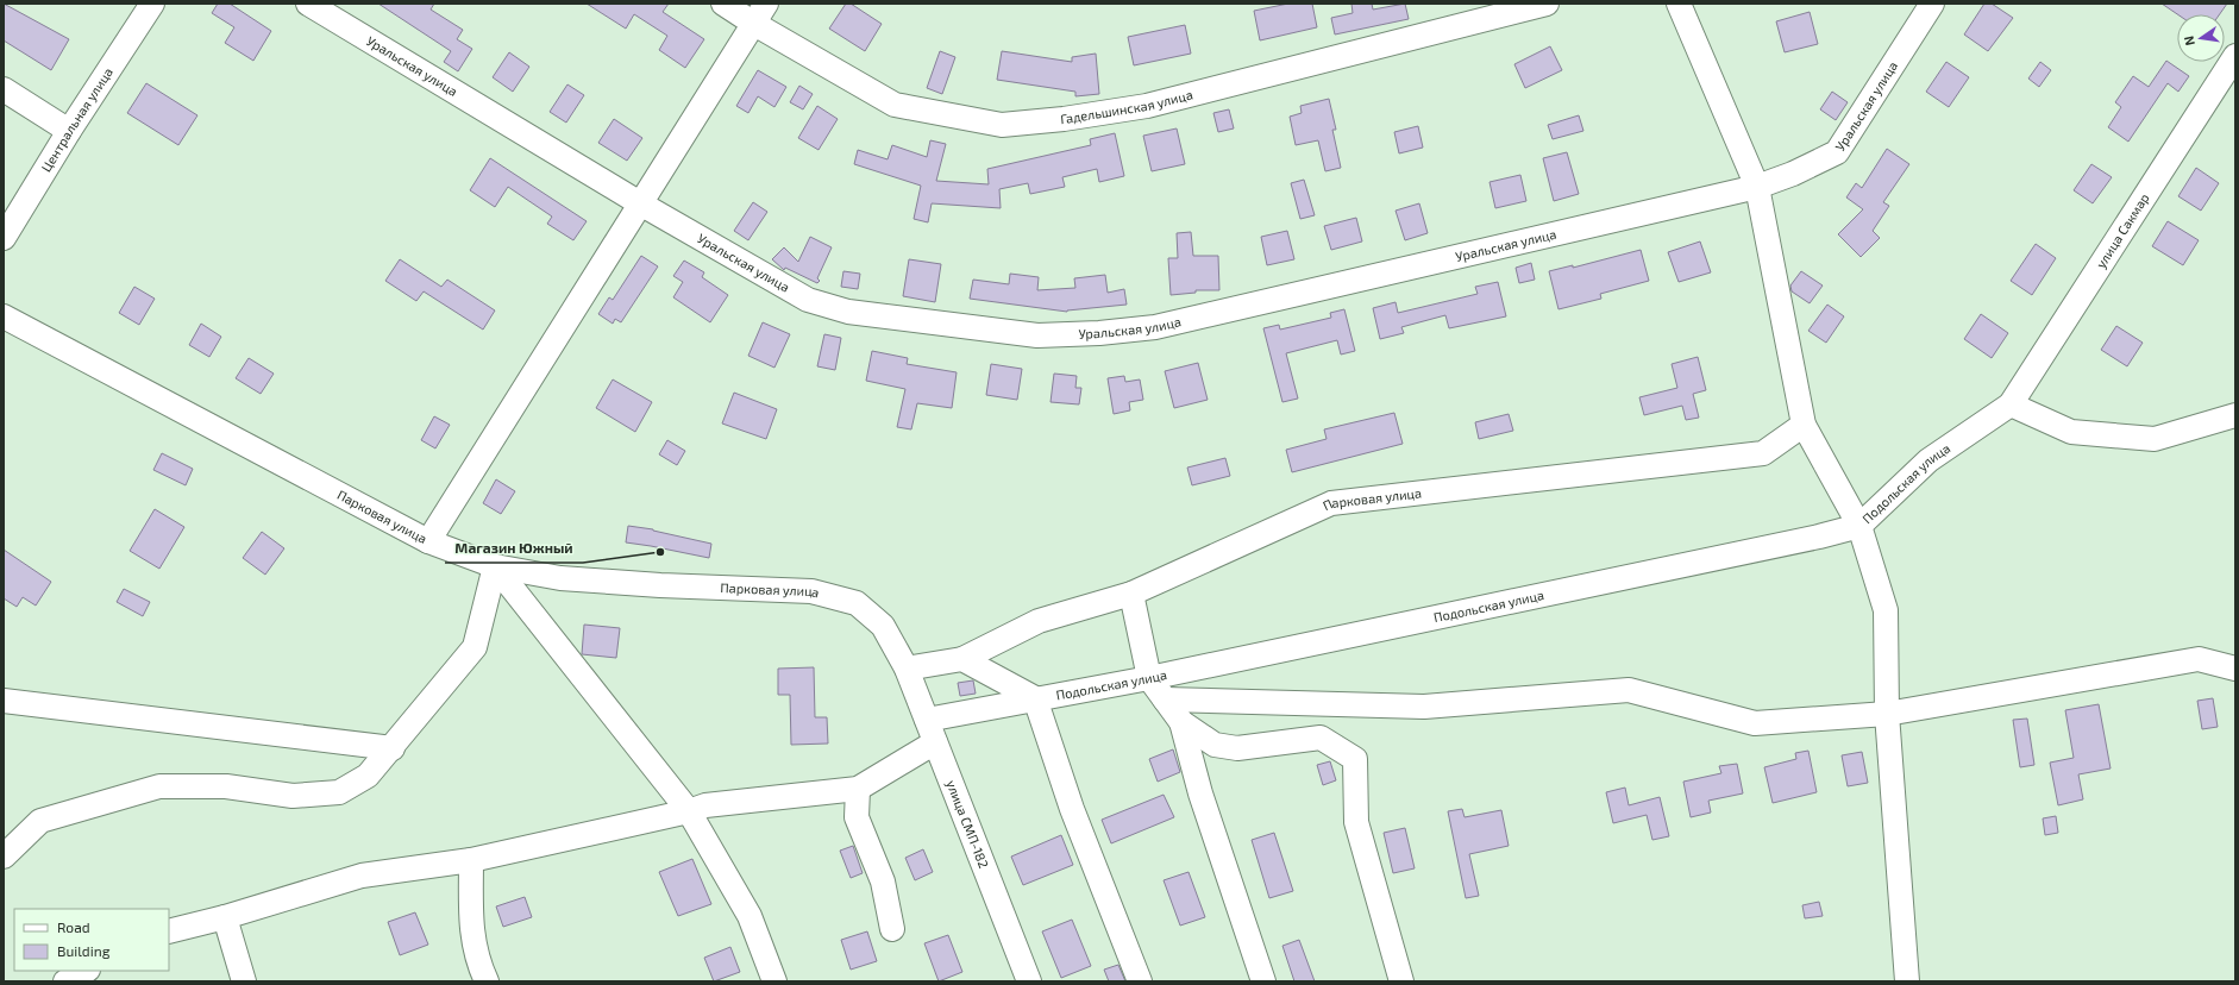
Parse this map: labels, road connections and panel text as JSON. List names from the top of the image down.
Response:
{
  "streets": {
    "street": [
      "Уральская улица",
      "Гадельшинская улица",
      "Центральная улица",
      "улица Сакмар",
      "Подольская улица",
      "Парковая улица",
      "улица СМП-182"
    ]
  },
  "crossings": [
    ["улица Сакмар", "Подольская улица"],
    ["Подольская улица", "улица СМП-182"],
    ["Парковая улица", "улица СМП-182"]
  ],
  "places": ["Магазин Южный"],
  "legend": ["Road", "Building"],
  "north": "left"
}
